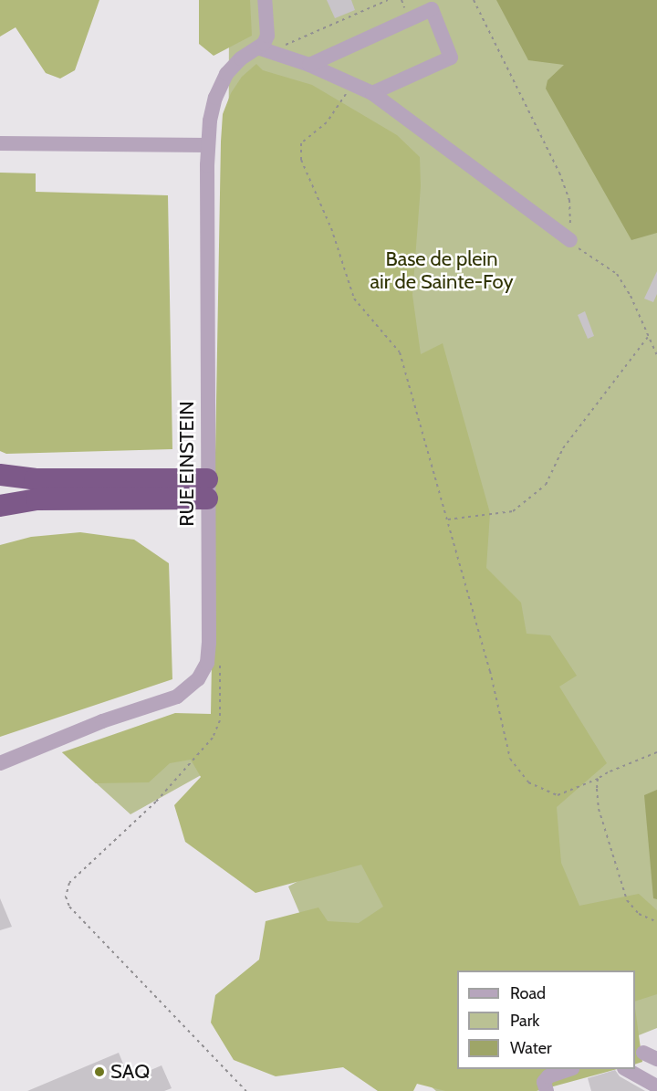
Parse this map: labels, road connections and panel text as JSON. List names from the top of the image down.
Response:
{
  "streets": {
    "street": ["RUE EINSTEIN"]
  },
  "parks": ["Base de plein air de Sainte-Foy"],
  "places": ["SAQ"],
  "legend": ["Road", "Park", "Water"]
}
